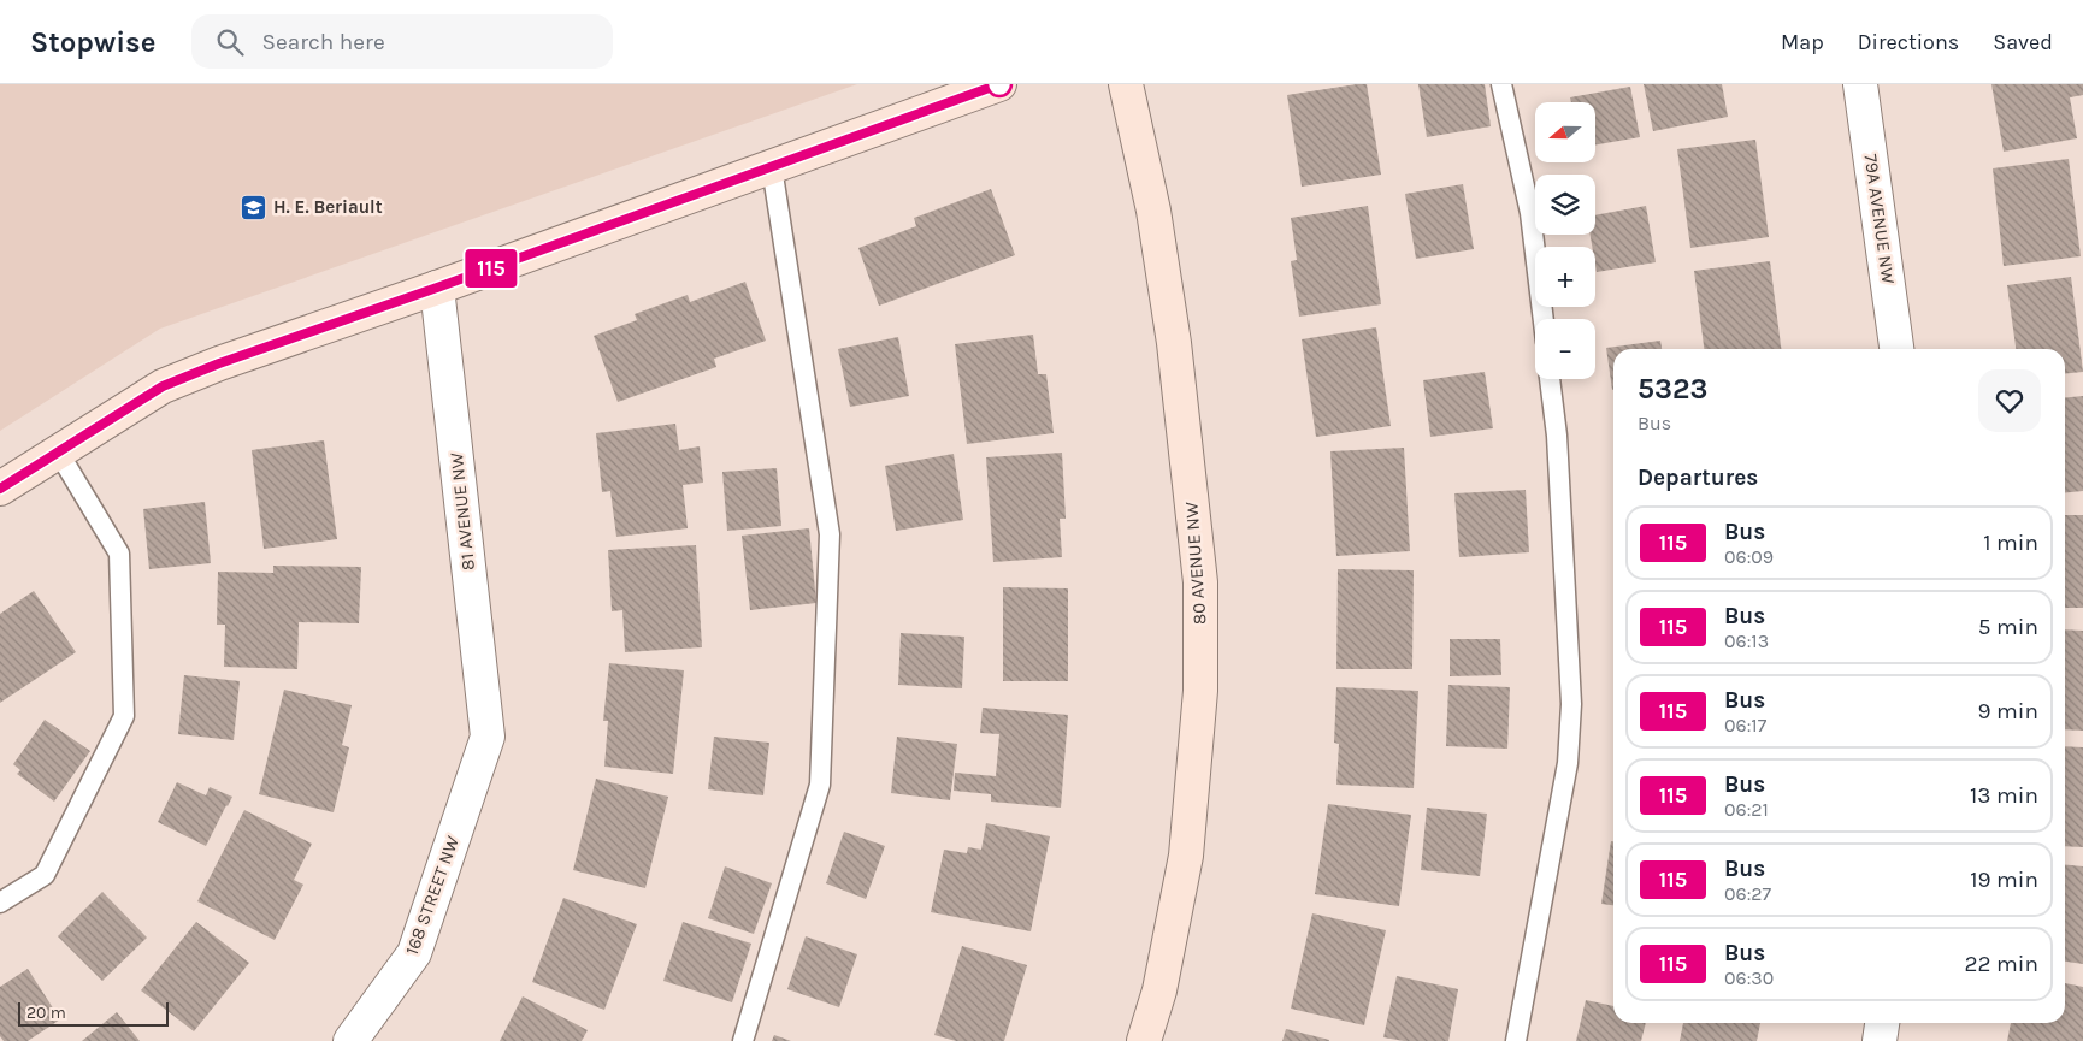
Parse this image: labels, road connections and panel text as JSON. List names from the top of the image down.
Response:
{
  "streets": {
    "street": [
      "79A AVENUE NW",
      "81 AVENUE NW",
      "80 AVENUE NW",
      "168 STREET NW"
    ]
  },
  "crossings": [
    ["81 AVENUE NW", "168 STREET NW"]
  ],
  "places": {
    "school or university": ["H. E. Beriault"]
  },
  "lines": ["bus line 115"],
  "scale_bar": "20 m",
  "north": "left",
  "page": {
    "header": "Stopwise",
    "search": "Search here",
    "nav": ["Map", "Directions", "Saved"],
    "on_map": "115",
    "map_buttons": ["+", "−"],
    "heading": [
      ["5323", "Bus"],
      "Departures"
    ],
    "list": [
      {
        "mark": "115",
        "name": "Bus",
        "note": "06:09",
        "value": "1 min"
      },
      {
        "mark": "115",
        "name": "Bus",
        "note": "06:13",
        "value": "5 min"
      },
      {
        "mark": "115",
        "name": "Bus",
        "note": "06:17",
        "value": "9 min"
      },
      {
        "mark": "115",
        "name": "Bus",
        "note": "06:21",
        "value": "13 min"
      },
      {
        "mark": "115",
        "name": "Bus",
        "note": "06:27",
        "value": "19 min"
      },
      {
        "mark": "115",
        "name": "Bus",
        "note": "06:30",
        "value": "22 min"
      }
    ],
    "scale": "20 m"
  }
}
